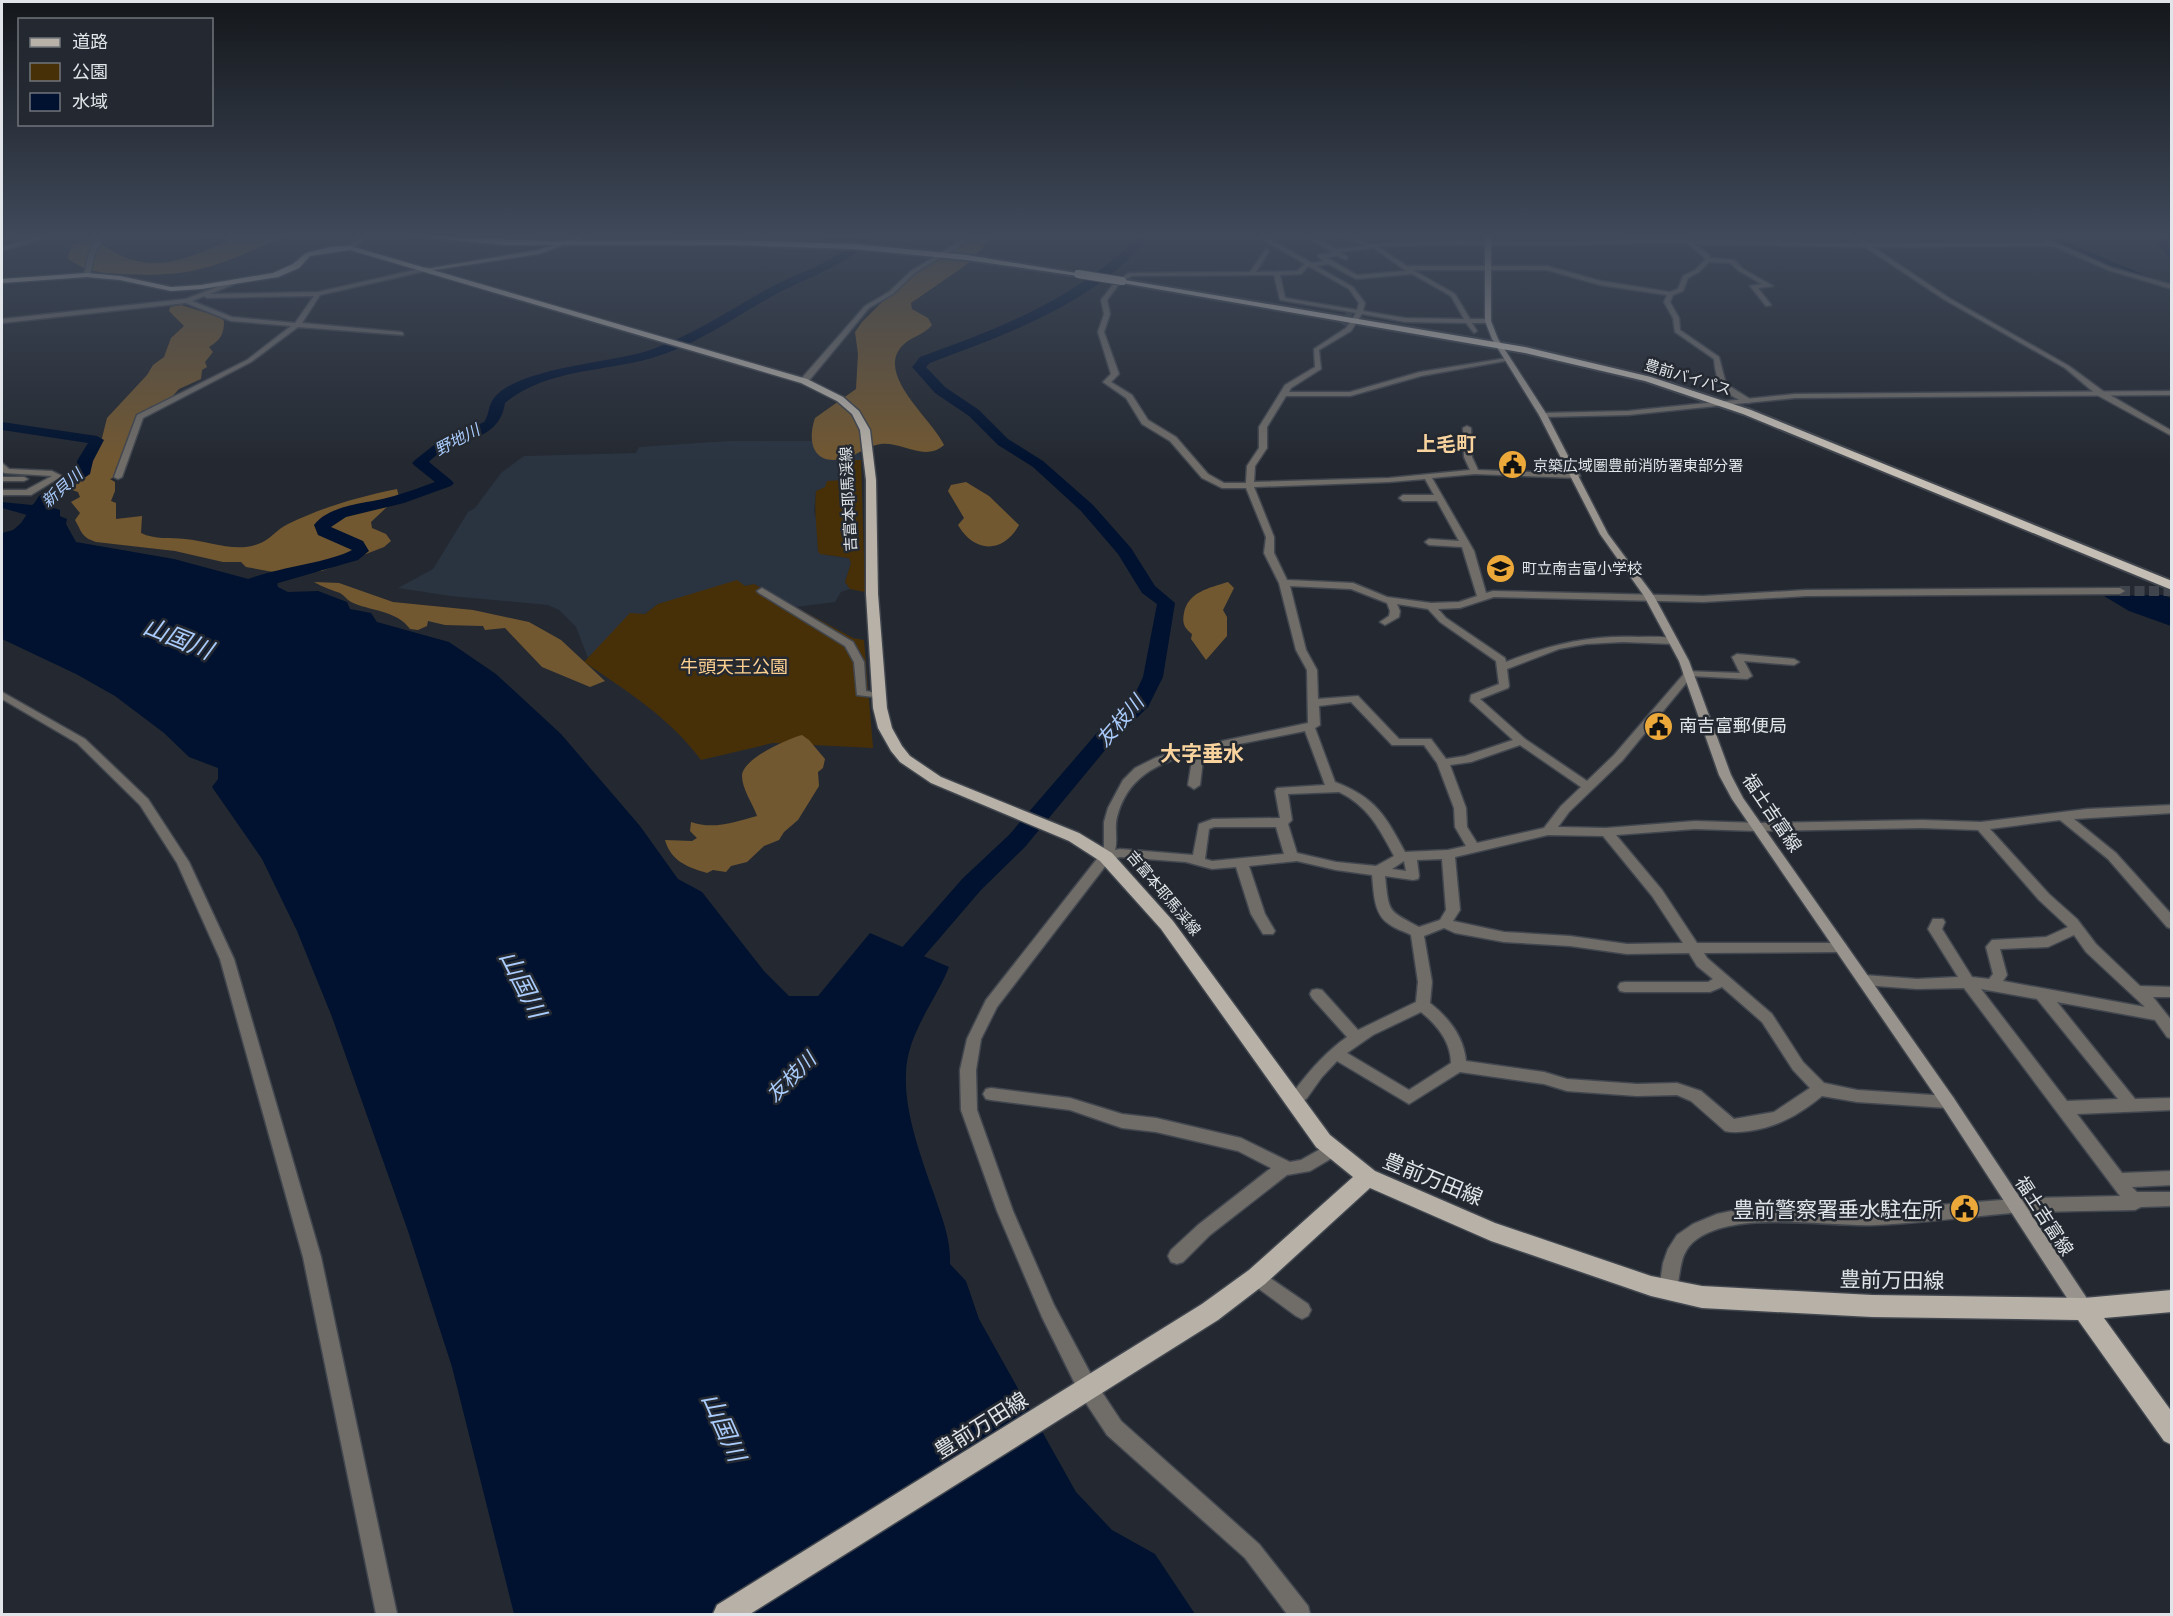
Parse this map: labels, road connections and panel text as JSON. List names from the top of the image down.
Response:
{
  "streets": {
    "highway": ["豊前バイパス"],
    "main road": ["吉富本耶馬渓線", "福土吉富線", "豊前万田線"]
  },
  "crossings": [
    ["豊前バイパス", "福土吉富線"],
    ["吉富本耶馬渓線", "豊前万田線"],
    ["福土吉富線", "豊前万田線"]
  ],
  "districts": ["上毛町", "大字垂水"],
  "water": [
    "野地川",
    "新貝川",
    "山国川",
    "友枝川"
  ],
  "parks": ["牛頭天王公園"],
  "places": {
    "public building": ["京築広域圏豊前消防署東部分署", "南吉富郵便局", "豊前警察署垂水駐在所"],
    "school or university": ["町立南吉富小学校"]
  },
  "legend": ["道路", "公園", "水域"]
}
